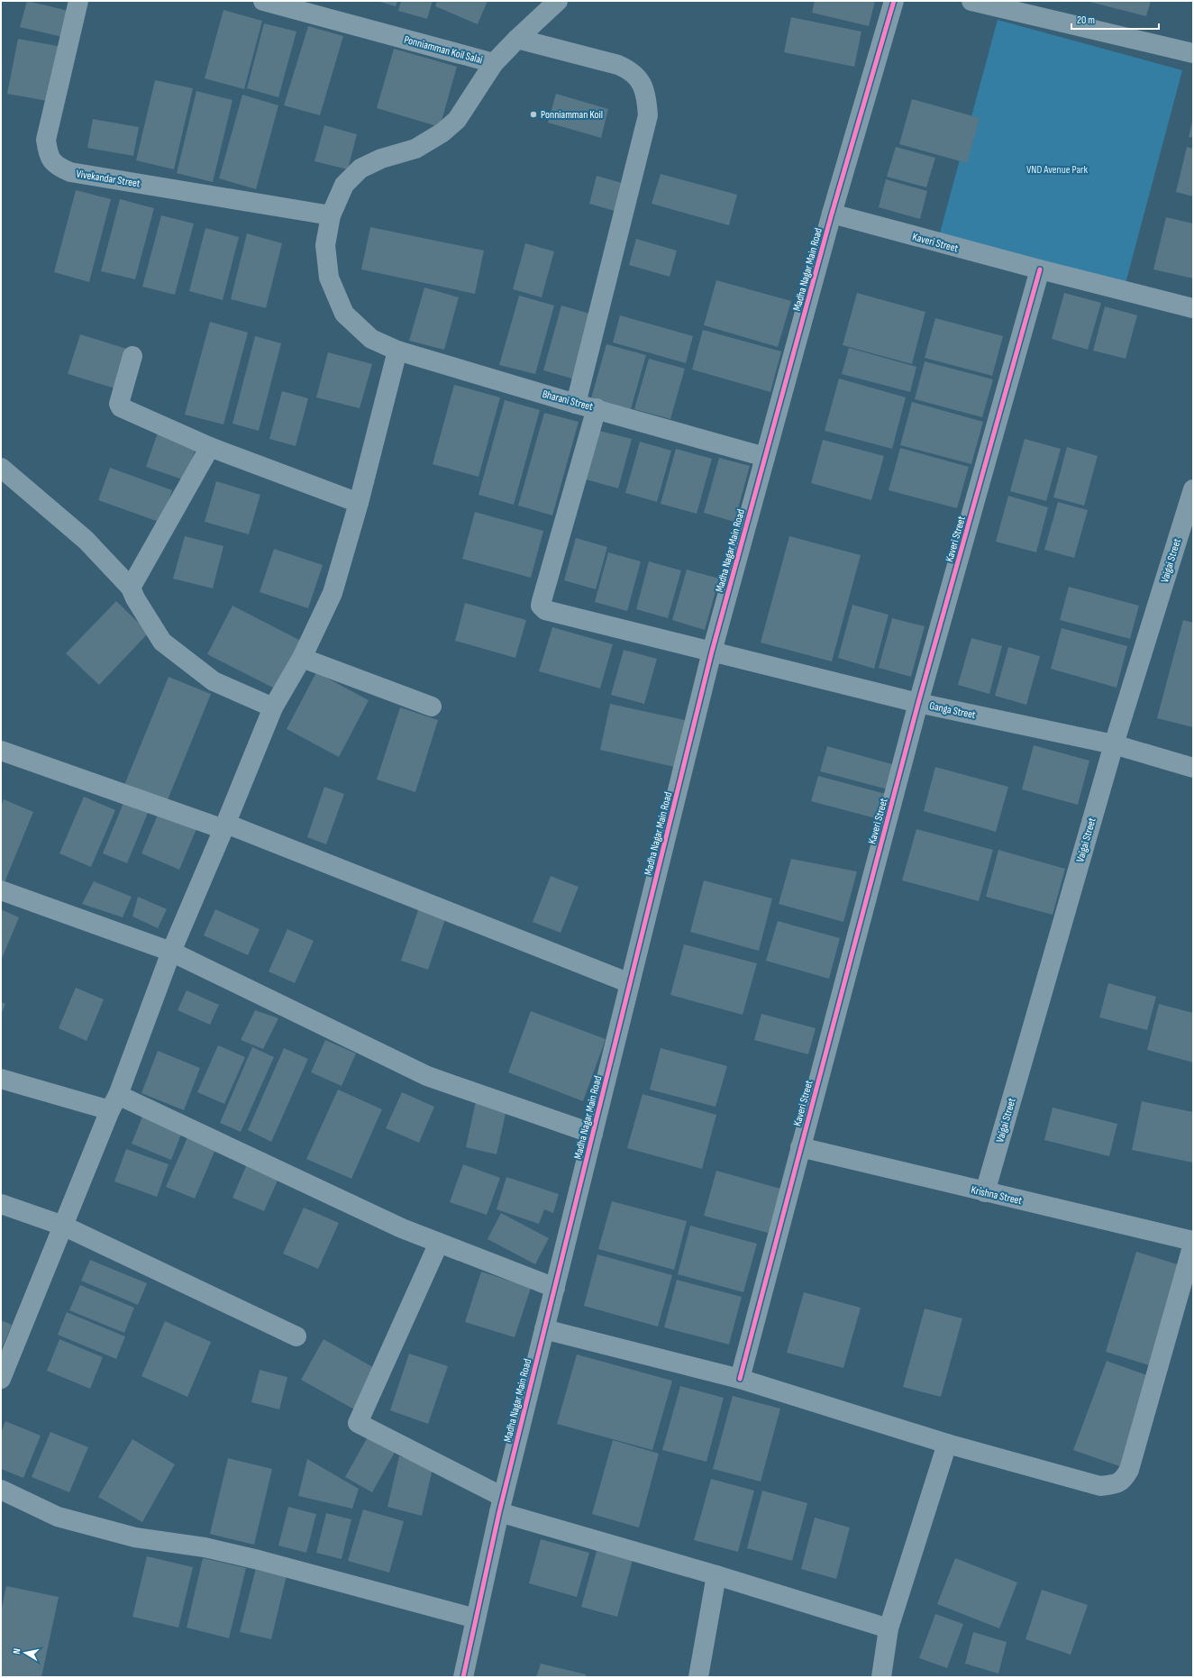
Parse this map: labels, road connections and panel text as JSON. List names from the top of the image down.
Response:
{
  "streets": {
    "street": [
      "Ponniamman Koil Salai",
      "Vivekandar Street",
      "Kaveri Street",
      "Madha Nagar Main Road",
      "Bharani Street",
      "Vaigai Street",
      "Ganga Street",
      "Krishna Street"
    ]
  },
  "crossings": [
    ["Ponniamman Koil Salai", "Vivekandar Street"],
    ["Ponniamman Koil Salai", "Bharani Street"],
    ["Kaveri Street", "Madha Nagar Main Road"],
    ["Kaveri Street", "Ganga Street"],
    ["Kaveri Street", "Krishna Street"],
    ["Madha Nagar Main Road", "Bharani Street"],
    ["Madha Nagar Main Road", "Ganga Street"],
    ["Bharani Street", "Ganga Street"],
    ["Vaigai Street", "Ganga Street"],
    ["Vaigai Street", "Krishna Street"]
  ],
  "parks": ["VND Avenue Park"],
  "places": ["Ponniamman Koil"],
  "scale_bar": "20 m",
  "north": "left"
}
